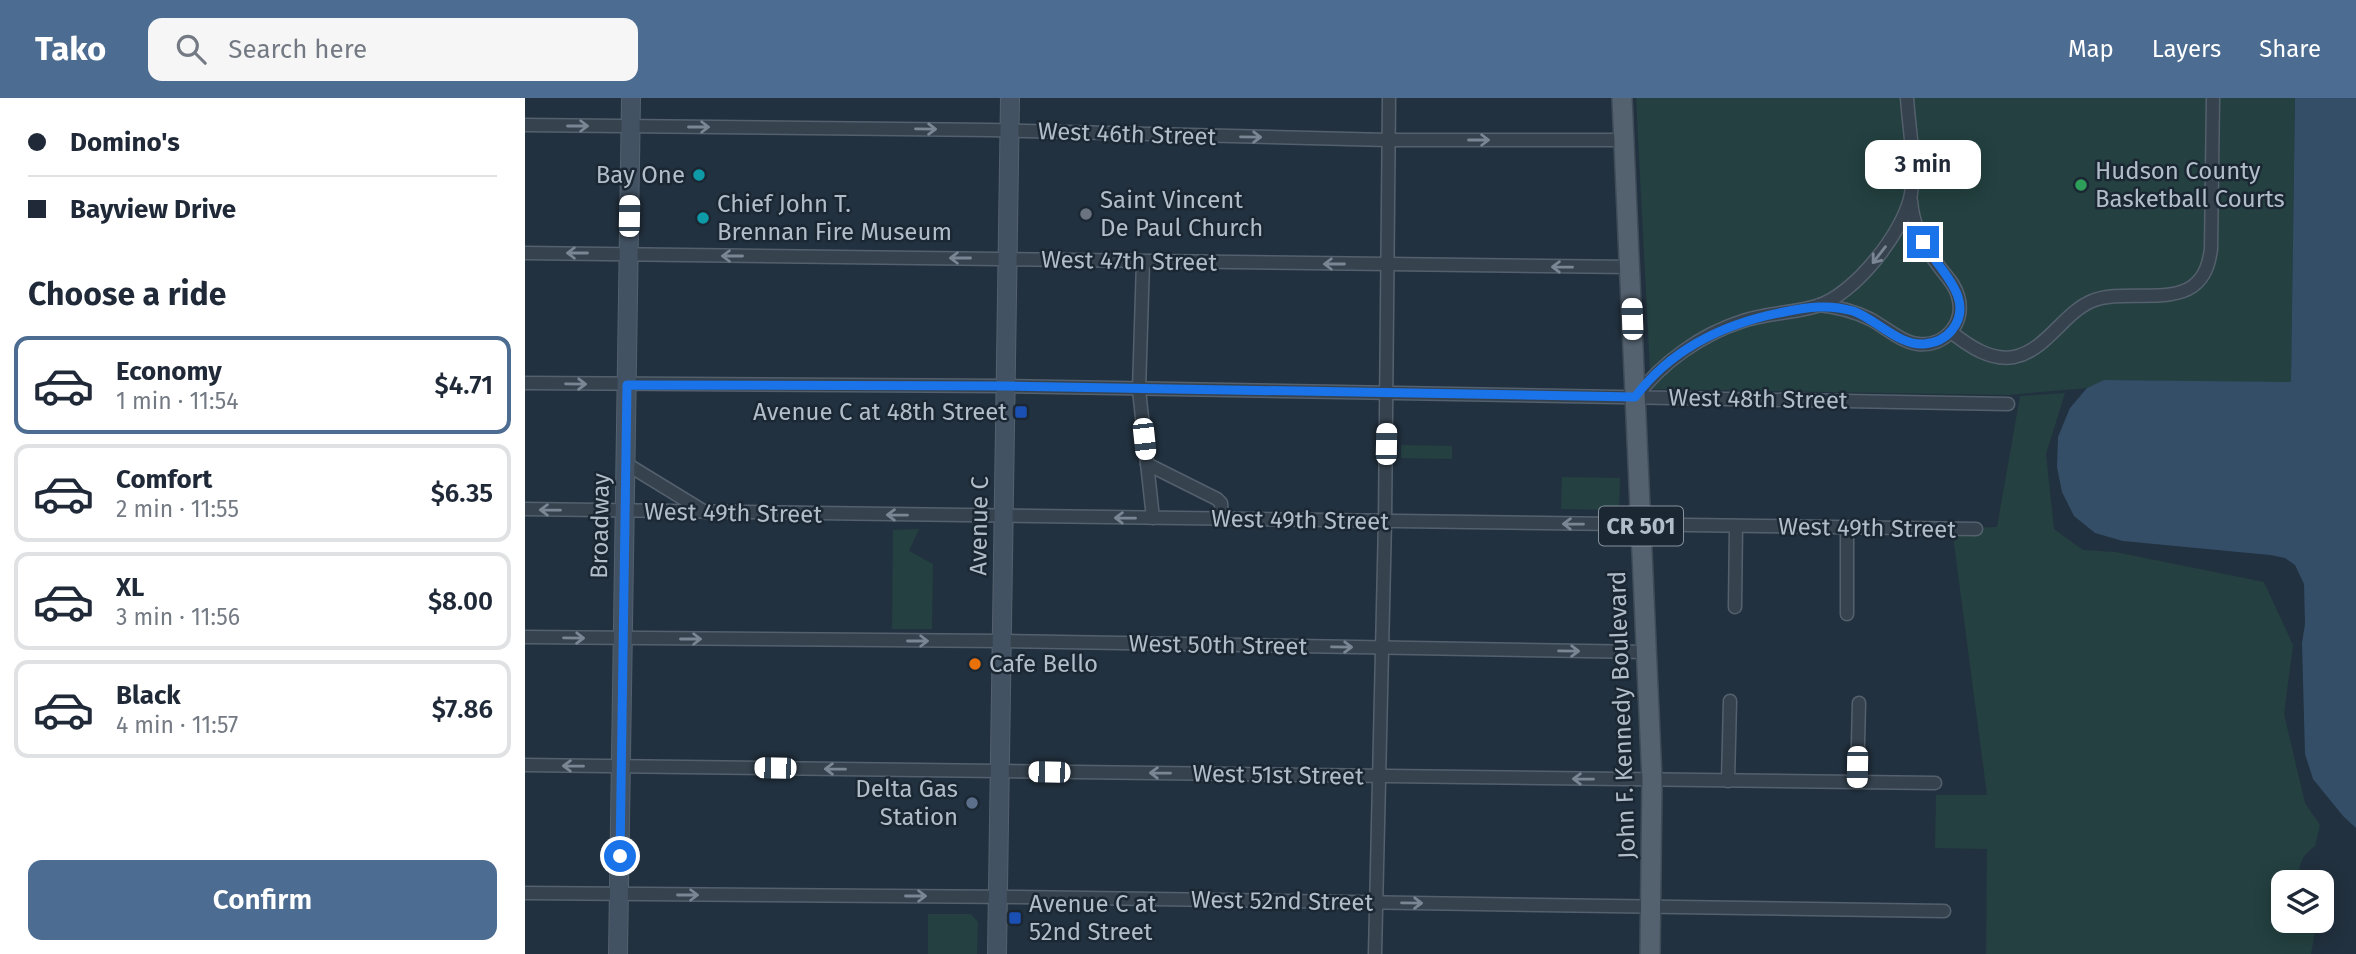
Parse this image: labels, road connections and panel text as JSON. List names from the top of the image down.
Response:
{
  "streets": {
    "main road": ["CR 501", "John F. Kennedy Boulevard"],
    "street": [
      "West 46th Street",
      "West 47th Street",
      "West 48th Street",
      "West 49th Street",
      "Broadway",
      "Avenue C",
      "West 50th Street",
      "West 51st Street",
      "West 52nd Street"
    ]
  },
  "crossings": [
    ["West 46th Street", "Broadway"],
    ["West 46th Street", "Avenue C"],
    ["West 46th Street", "John F. Kennedy Boulevard"],
    ["West 47th Street", "Broadway"],
    ["West 47th Street", "Avenue C"],
    ["West 47th Street", "John F. Kennedy Boulevard"],
    ["West 48th Street", "Broadway"],
    ["West 48th Street", "Avenue C"],
    ["West 48th Street", "John F. Kennedy Boulevard"],
    ["West 49th Street", "Broadway"],
    ["West 49th Street", "Avenue C"],
    ["West 49th Street", "John F. Kennedy Boulevard"],
    ["Broadway", "West 50th Street"],
    ["Broadway", "West 51st Street"],
    ["Broadway", "West 52nd Street"],
    ["Avenue C", "West 50th Street"],
    ["Avenue C", "West 51st Street"],
    ["Avenue C", "West 52nd Street"],
    ["West 50th Street", "John F. Kennedy Boulevard"],
    ["John F. Kennedy Boulevard", "West 51st Street"],
    ["John F. Kennedy Boulevard", "West 52nd Street"]
  ],
  "one_way": [
    "West 46th Street",
    "West 47th Street",
    "West 49th Street",
    "West 50th Street",
    "West 51st Street",
    "West 52nd Street"
  ],
  "places": {
    "other": [
      "Bay One",
      "Hudson County Basketball Courts",
      "Saint Vincent De Paul Church",
      "Chief John T. Brennan Fire Museum",
      "Cafe Bello",
      "Delta Gas Station"
    ],
    "transit": ["Avenue C at 48th Street", "Avenue C at 52nd Street"]
  },
  "page": {
    "header": "Tako",
    "search": "Search here",
    "nav": ["Map", "Layers", "Share"],
    "banner": ["Domino's", "Bayview Drive"],
    "bubble": "3 min",
    "heading": "Choose a ride",
    "list": [
      {
        "name": "Economy",
        "note": "1 min · 11:54",
        "value": "$4.71"
      },
      {
        "name": "Comfort",
        "note": "2 min · 11:55",
        "value": "$6.35"
      },
      {
        "name": "XL",
        "note": "3 min · 11:56",
        "value": "$8.00"
      },
      {
        "name": "Black",
        "note": "4 min · 11:57",
        "value": "$7.86"
      }
    ],
    "buttons": "Confirm"
  }
}
